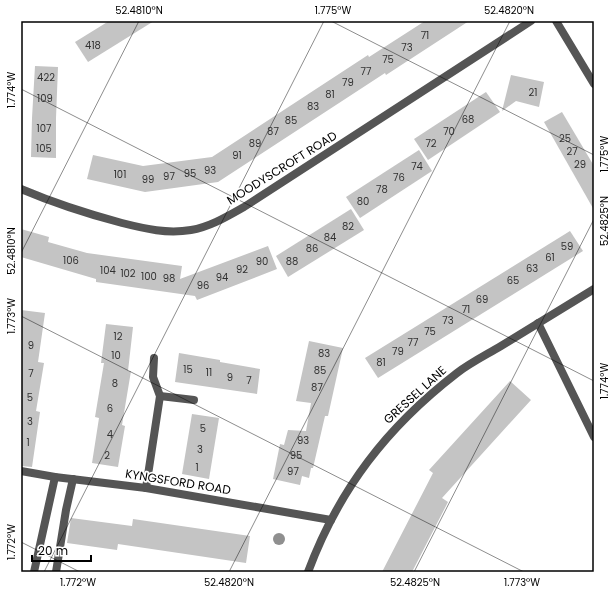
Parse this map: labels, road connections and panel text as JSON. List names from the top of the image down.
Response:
{
  "streets": {
    "street": ["MOODYSCROFT ROAD", "GRESSEL LANE", "KYNGSFORD ROAD"]
  },
  "crossings": [
    ["GRESSEL LANE", "KYNGSFORD ROAD"]
  ],
  "house_numbers": [
    "71",
    "418",
    "73",
    "75",
    "77",
    "422",
    "79",
    "21",
    "81",
    "109",
    "83",
    "68",
    "85",
    "107",
    "87",
    "70",
    "25",
    "89",
    "72",
    "105",
    "27",
    "91",
    "29",
    "74",
    "93",
    "95",
    "101",
    "97",
    "76",
    "99",
    "78",
    "80",
    "82",
    "84",
    "59",
    "86",
    "61",
    "106",
    "90",
    "88",
    "63",
    "92",
    "104",
    "102",
    "100",
    "94",
    "98",
    "65",
    "96",
    "69",
    "71",
    "73",
    "75",
    "12",
    "77",
    "9",
    "79",
    "83",
    "10",
    "81",
    "15",
    "85",
    "11",
    "7",
    "9",
    "7",
    "8",
    "87",
    "5",
    "6",
    "3",
    "5",
    "4",
    "93",
    "1",
    "3",
    "2",
    "95",
    "1",
    "97"
  ],
  "scale_bar": "20 m",
  "coordinates": [
    "52.4810°N",
    "1.775°W",
    "52.4820°N",
    "1.774°W",
    "52.4825°N",
    "1.773°W",
    "1.772°W"
  ]
}
